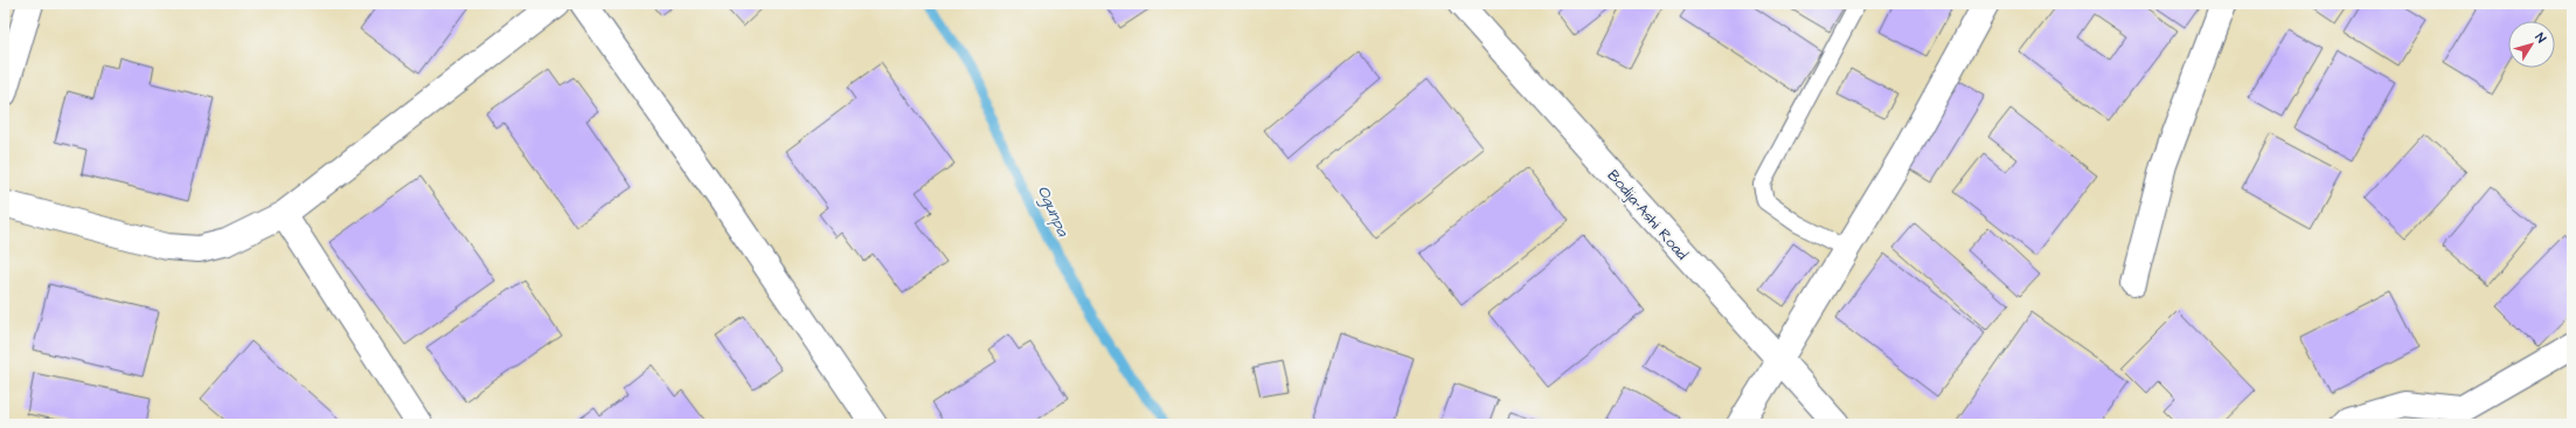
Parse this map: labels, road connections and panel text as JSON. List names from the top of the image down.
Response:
{
  "streets": {
    "street": ["Bodija-Ashi Road"]
  },
  "water": ["Ogunpa"],
  "north": "top right"
}
